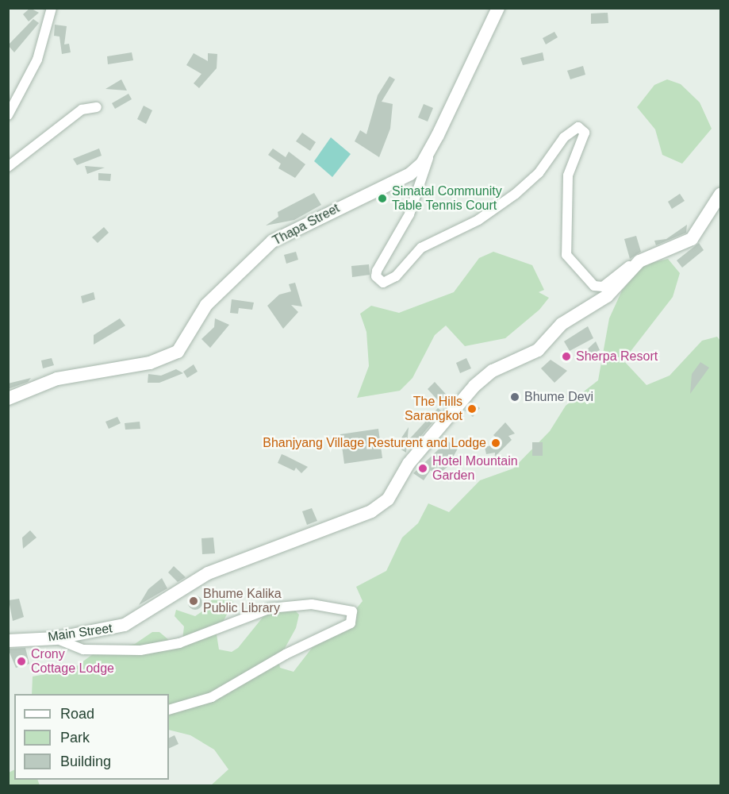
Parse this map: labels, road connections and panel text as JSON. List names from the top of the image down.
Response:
{
  "streets": {
    "street": ["Thapa Street", "Main Street"]
  },
  "places": [
    "Simatal Community Table Tennis Court",
    "Sherpa Resort",
    "Bhume Devi",
    "The Hills Sarangkot",
    "Bhanjyang Village Resturent and Lodge",
    "Hotel Mountain Garden",
    "Bhume Kalika Public Library",
    "Crony Cottage Lodge"
  ],
  "legend": ["Road", "Park", "Building"]
}
